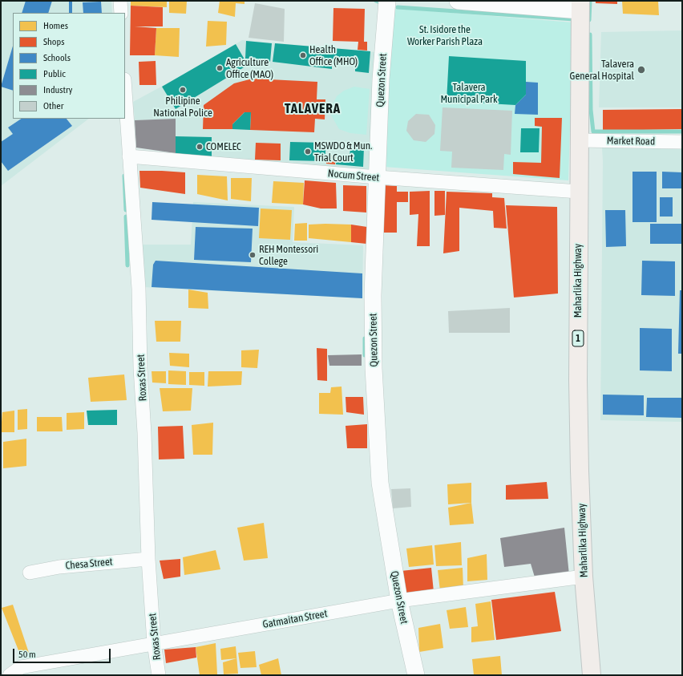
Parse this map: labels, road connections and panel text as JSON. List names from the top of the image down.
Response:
{
  "streets": {
    "main road": ["Maharlika Highway", "1"],
    "street": [
      "Quezon Street",
      "Market Road",
      "Nocum Street",
      "Roxas Street",
      "Chesa Street",
      "Gatmaitan Street"
    ]
  },
  "crossings": [
    ["Quezon Street", "Nocum Street"],
    ["Quezon Street", "Gatmaitan Street"],
    ["Market Road", "Maharlika Highway"],
    ["Nocum Street", "Maharlika Highway"],
    ["Nocum Street", "Roxas Street"],
    ["Maharlika Highway", "Gatmaitan Street"],
    ["Roxas Street", "Chesa Street"],
    ["Roxas Street", "Gatmaitan Street"]
  ],
  "districts": ["TALAVERA"],
  "parks": ["St. Isidore the Worker Parish Plaza", "Talavera Municipal Park"],
  "places": [
    "Health Office (MHO)",
    "Agriculture Office (MAO)",
    "Talavera General Hospital",
    "Philipine National Police",
    "COMELEC",
    "MSWDO & Mun. Trial Court",
    "REH Montessori College"
  ],
  "legend": [
    "Homes",
    "Shops",
    "Schools",
    "Public",
    "Industry",
    "Other"
  ],
  "scale_bar": "50 m"
}
